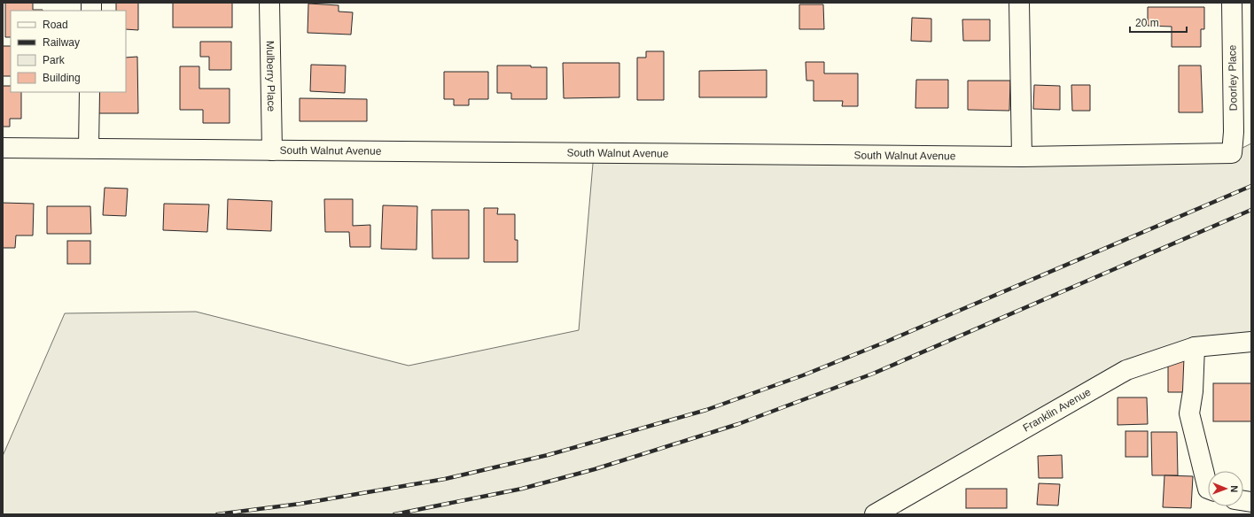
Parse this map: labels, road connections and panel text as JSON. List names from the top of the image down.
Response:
{
  "streets": {
    "street": [
      "Mulberry Place",
      "Doorley Place",
      "South Walnut Avenue",
      "Franklin Avenue"
    ]
  },
  "crossings": [
    ["Mulberry Place", "South Walnut Avenue"],
    ["Doorley Place", "South Walnut Avenue"]
  ],
  "legend": [
    "Road",
    "Railway",
    "Park",
    "Building"
  ],
  "scale_bar": "20 m",
  "north": "right"
}
